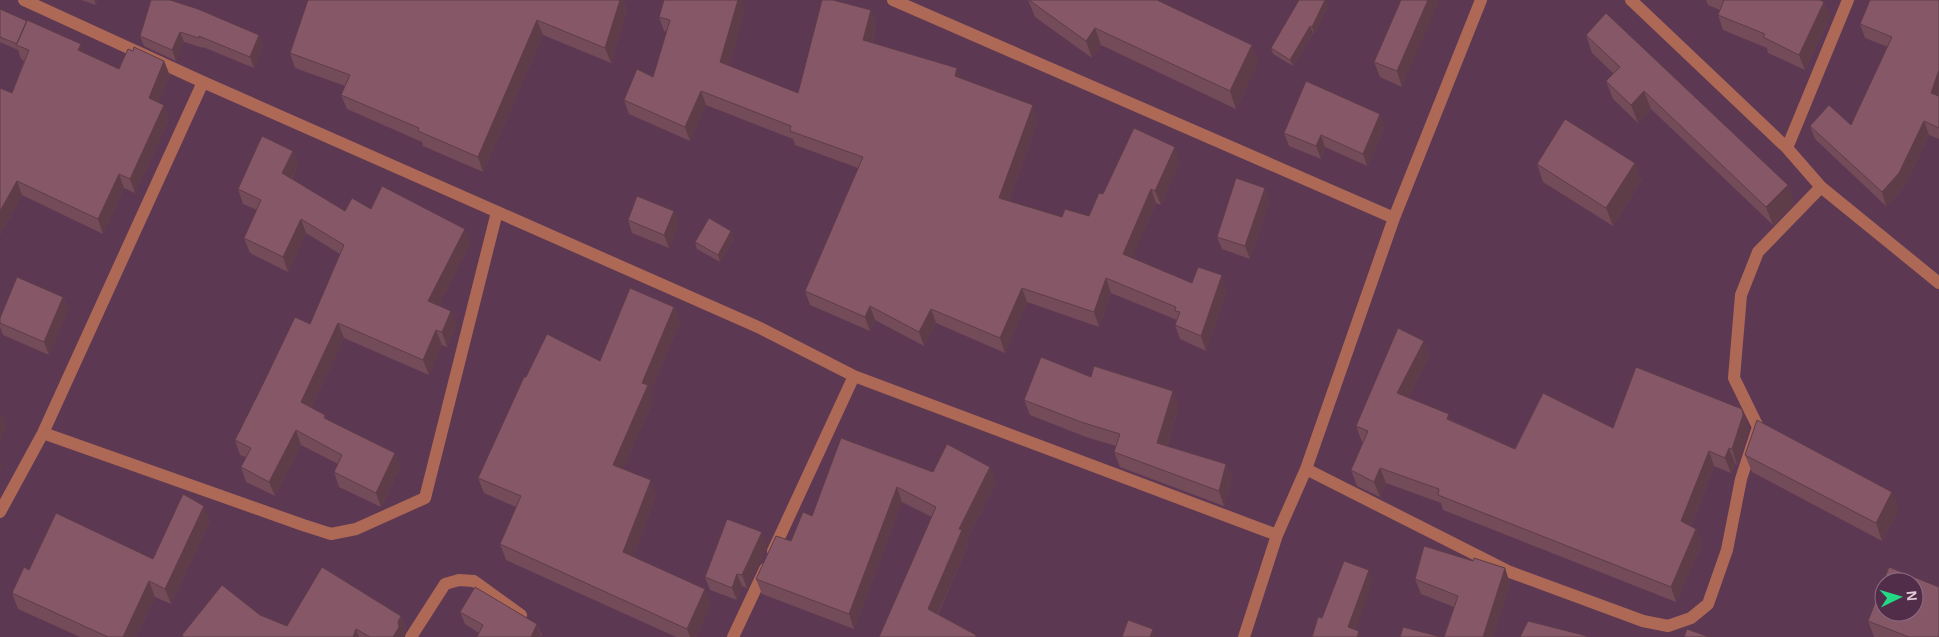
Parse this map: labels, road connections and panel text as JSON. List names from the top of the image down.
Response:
{
  "north": "right"
}
